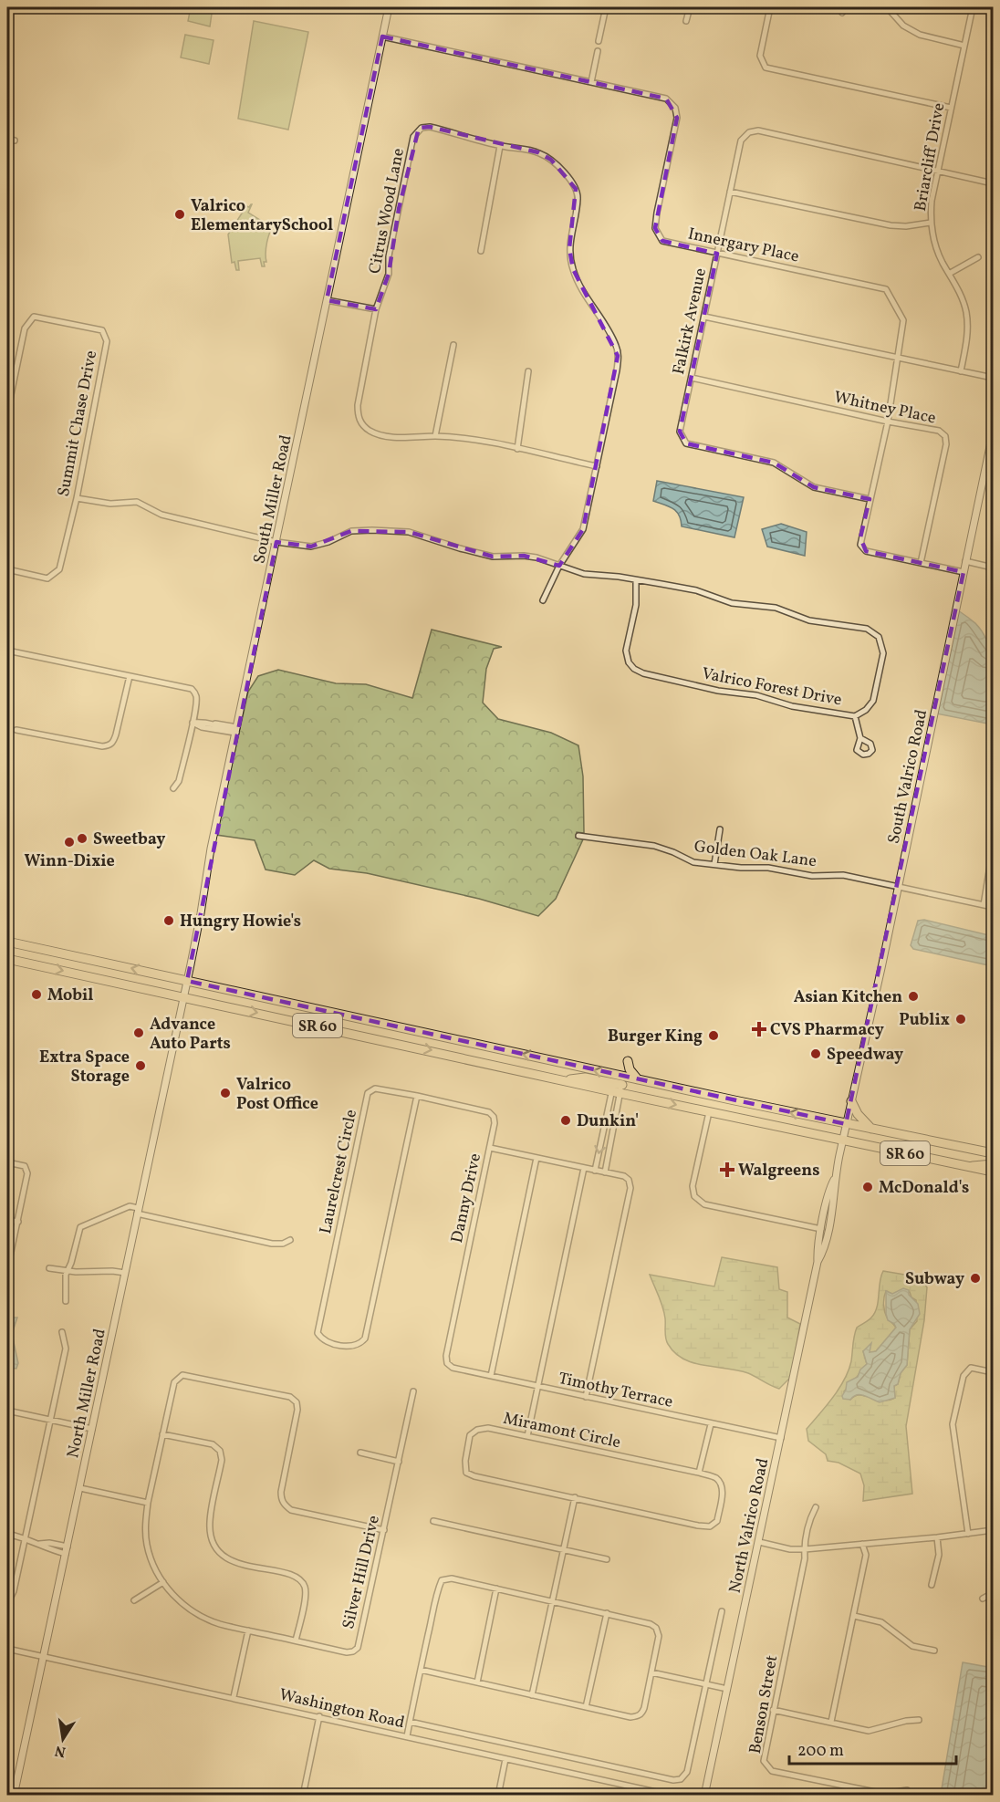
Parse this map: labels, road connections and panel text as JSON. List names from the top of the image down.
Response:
{
  "streets": {
    "highway": ["SR 60"],
    "street": [
      "Briarcliff Drive",
      "Citrus Wood Lane",
      "Innergary Place",
      "Falkirk Avenue",
      "Whitney Place",
      "Summit Chase Drive",
      "South Miller Road",
      "Valrico Forest Drive",
      "South Valrico Road",
      "Golden Oak Lane",
      "Laurelcrest Circle",
      "Danny Drive",
      "Timothy Terrace",
      "North Miller Road",
      "Miramont Circle",
      "North Valrico Road",
      "Silver Hill Drive",
      "Benson Street",
      "Washington Road"
    ]
  },
  "crossings": [
    ["Briarcliff Drive", "Falkirk Avenue"],
    ["Citrus Wood Lane", "Valrico Forest Drive"],
    ["Innergary Place", "Falkirk Avenue"],
    ["Innergary Place", "Whitney Place"],
    ["Innergary Place", "South Miller Road"],
    ["Innergary Place", "South Valrico Road"],
    ["Falkirk Avenue", "Whitney Place"],
    ["Summit Chase Drive", "Valrico Forest Drive"],
    ["South Miller Road", "Valrico Forest Drive"],
    ["South Miller Road", "SR 60"],
    ["South Miller Road", "North Miller Road"],
    ["South Valrico Road", "Golden Oak Lane"],
    ["South Valrico Road", "SR 60"],
    ["South Valrico Road", "North Valrico Road"],
    ["SR 60", "North Miller Road"],
    ["SR 60", "North Valrico Road"],
    ["Laurelcrest Circle", "Danny Drive"],
    ["Danny Drive", "Timothy Terrace"],
    ["Timothy Terrace", "North Valrico Road"],
    ["North Miller Road", "Washington Road"]
  ],
  "places": {
    "other": [
      "Valrico ElementarySchool",
      "Sweetbay",
      "Winn-Dixie",
      "Hungry Howie's",
      "Mobil",
      "Asian Kitchen",
      "Publix",
      "Advance Auto Parts",
      "Burger King",
      "Speedway",
      "Extra Space Storage",
      "Valrico Post Office",
      "Dunkin'",
      "McDonald's",
      "Subway"
    ],
    "health": ["CVS Pharmacy", "Walgreens"]
  },
  "scale_bar": "200 m",
  "north": "bottom"
}
